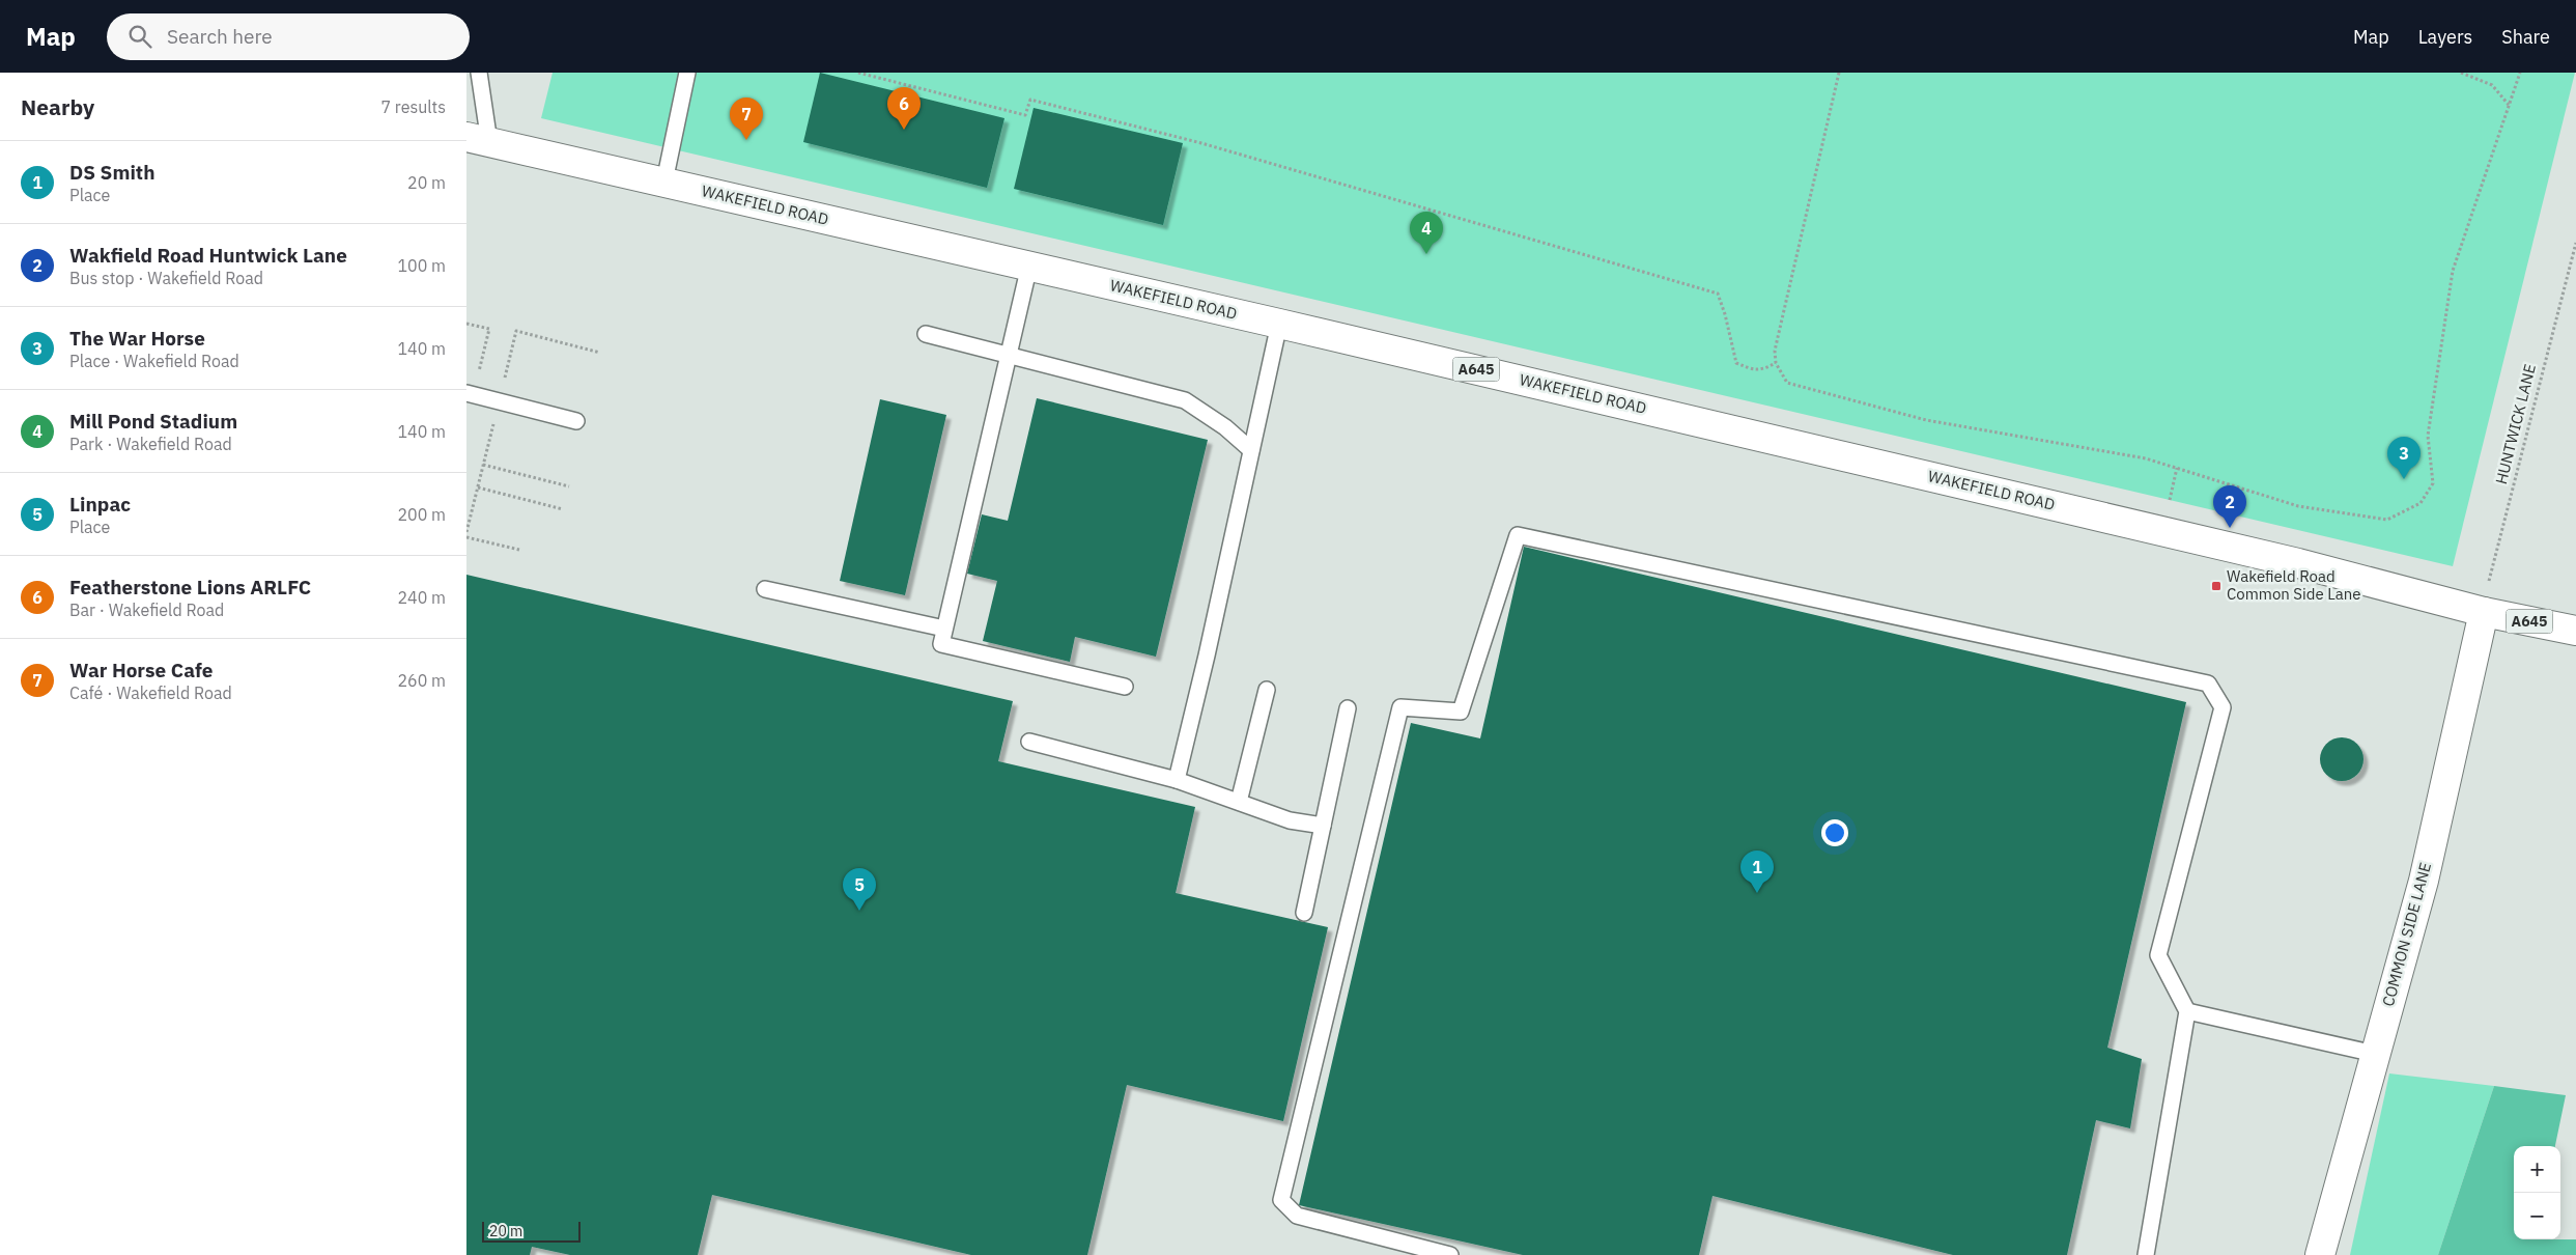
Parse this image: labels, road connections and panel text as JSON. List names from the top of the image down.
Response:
{
  "streets": {
    "main road": ["WAKEFIELD ROAD", "A645", "COMMON SIDE LANE"],
    "path": ["HUNTWICK LANE"]
  },
  "crossings": [
    ["WAKEFIELD ROAD", "HUNTWICK LANE"],
    ["WAKEFIELD ROAD", "COMMON SIDE LANE"],
    ["HUNTWICK LANE", "COMMON SIDE LANE"]
  ],
  "places": {
    "transit": ["Wakefield Road Common Side Lane"]
  },
  "scale_bar": "20 m",
  "page": {
    "header": "Map",
    "search": "Search here",
    "nav": ["Map", "Layers", "Share"],
    "heading": ["Nearby", "7 results"],
    "pins": [
      "6",
      "7",
      "4",
      "3",
      "2",
      "1",
      "5"
    ],
    "list": [
      {
        "mark": "1",
        "name": "DS Smith",
        "note": "Place",
        "value": "20 m"
      },
      {
        "mark": "2",
        "name": "Wakfield Road Huntwick Lane",
        "note": "Bus stop · Wakefield Road",
        "value": "100 m"
      },
      {
        "mark": "3",
        "name": "The War Horse",
        "note": "Place · Wakefield Road",
        "value": "140 m"
      },
      {
        "mark": "4",
        "name": "Mill Pond Stadium",
        "note": "Park · Wakefield Road",
        "value": "140 m"
      },
      {
        "mark": "5",
        "name": "Linpac",
        "note": "Place",
        "value": "200 m"
      },
      {
        "mark": "6",
        "name": "Featherstone Lions ARLFC",
        "note": "Bar · Wakefield Road",
        "value": "240 m"
      },
      {
        "mark": "7",
        "name": "War Horse Cafe",
        "note": "Café · Wakefield Road",
        "value": "260 m"
      }
    ],
    "map_buttons": ["+", "−"],
    "scale": "20 m"
  }
}
